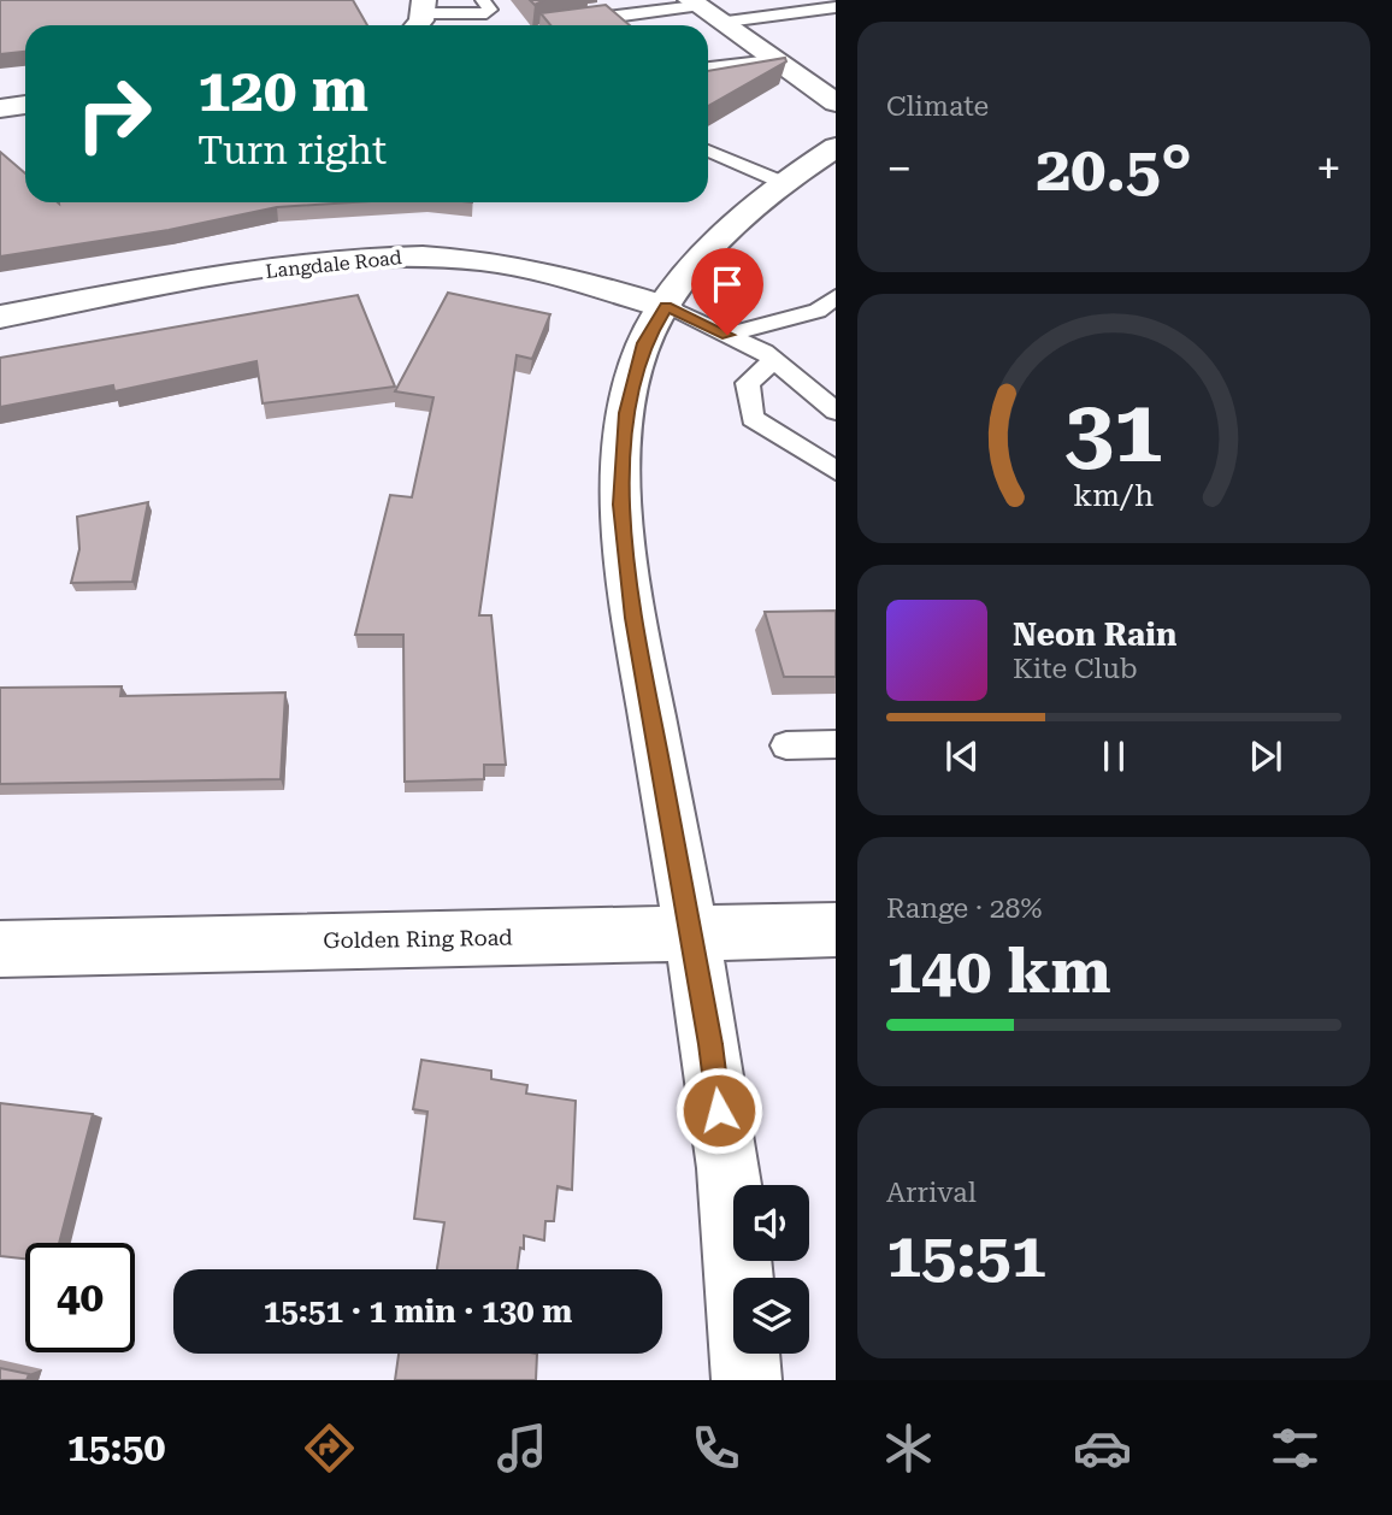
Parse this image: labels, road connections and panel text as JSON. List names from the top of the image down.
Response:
{
  "streets": {
    "street": ["Langdale Road", "Golden Ring Road"]
  },
  "page": {
    "tile": [
      "Climate",
      ["Range · 28%", "140 km"],
      ["Arrival", "15:51"]
    ],
    "turn": ["120 m", "Turn right"],
    "heat": ["−", "20.5°", "+"],
    "song": ["Neon Rain", "Kite Club"],
    "limit": "40",
    "trip": "15:51 · 1 min · 130 m",
    "tabs": "15:50",
    "gauge": ["31", "km/h"]
  }
}
